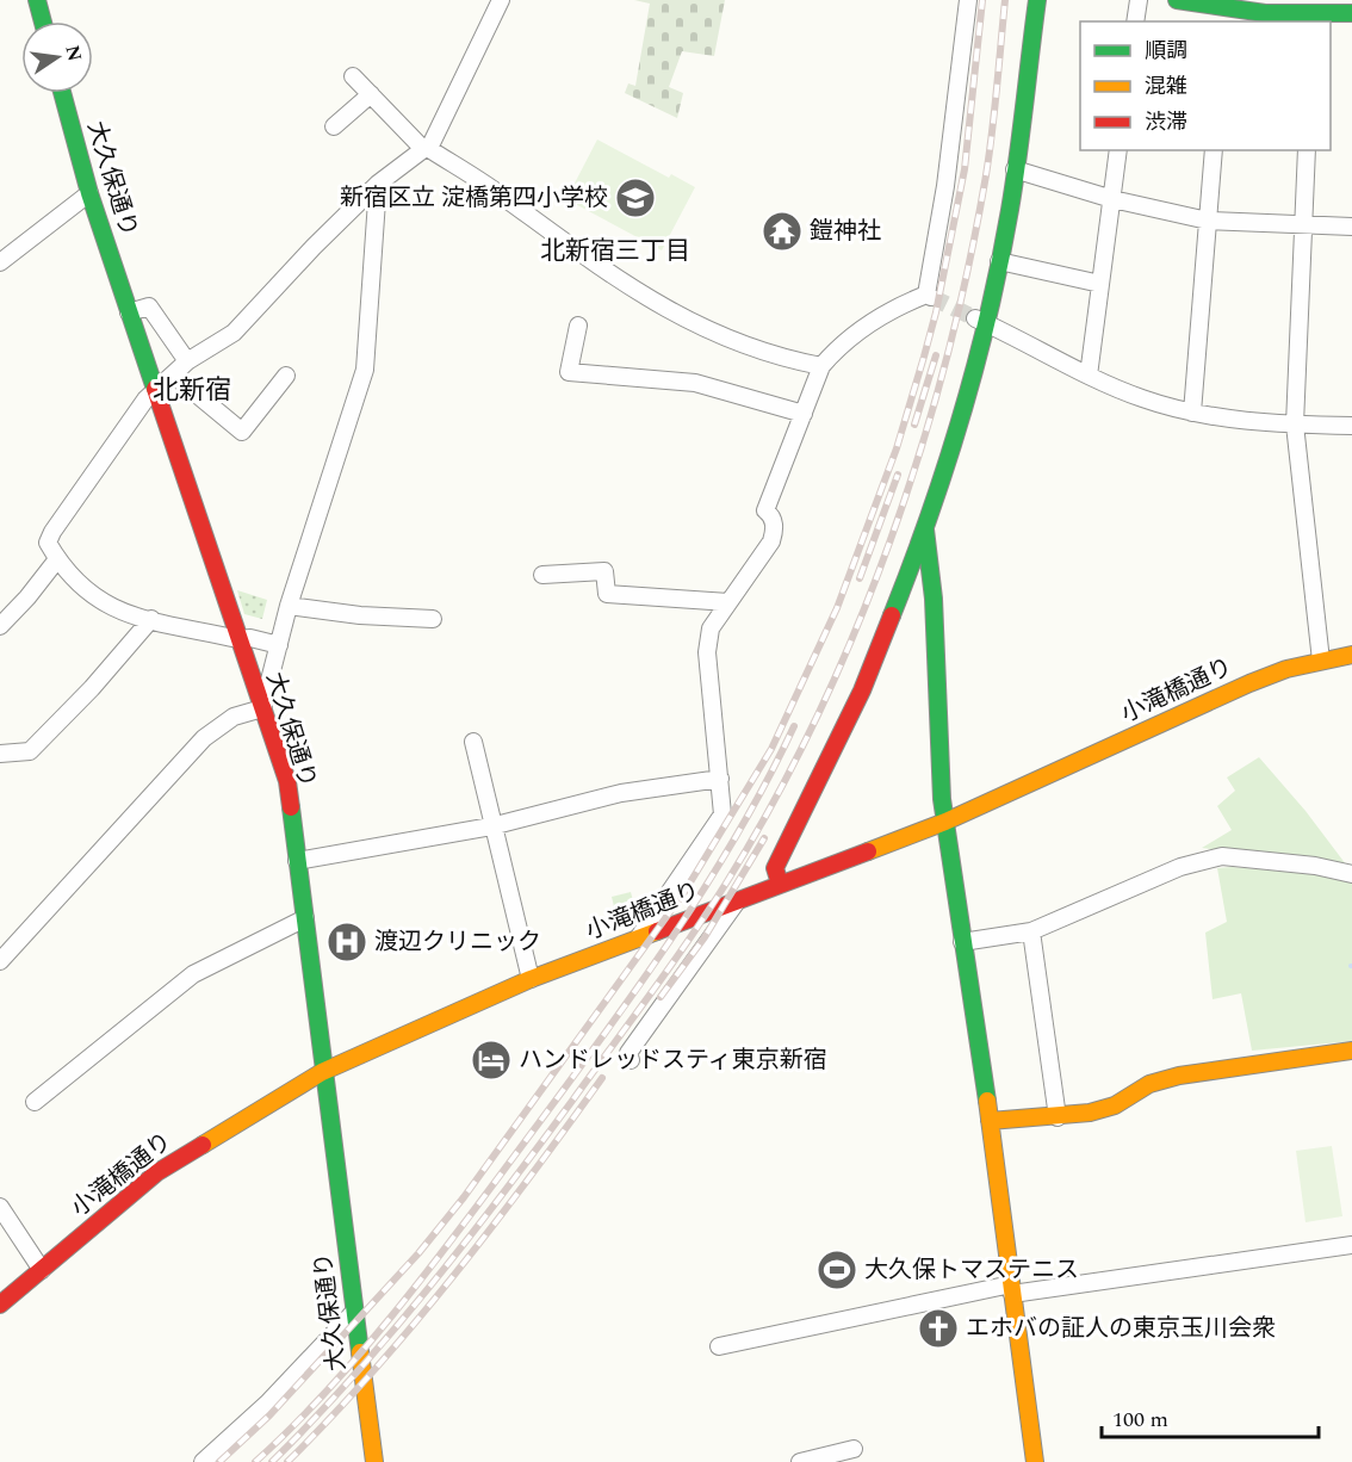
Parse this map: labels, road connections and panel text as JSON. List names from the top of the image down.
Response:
{
  "streets": {
    "street": ["大久保通り", "小滝橋通り"]
  },
  "crossings": [
    ["大久保通り", "小滝橋通り"]
  ],
  "districts": ["北新宿三丁目", "北新宿"],
  "places": {
    "school or university": ["新宿区立 淀橋第四小学校"],
    "temple": ["鎧神社"],
    "hospital": ["渡辺クリニック"],
    "hotel": ["ハンドレッドスティ東京新宿"],
    "sports": ["大久保トマステニス"],
    "church": ["エホバの証人の東京玉川会衆"]
  },
  "legend": ["順調", "混雑", "渋滞"],
  "scale_bar": "100 m",
  "north": "right"
}
